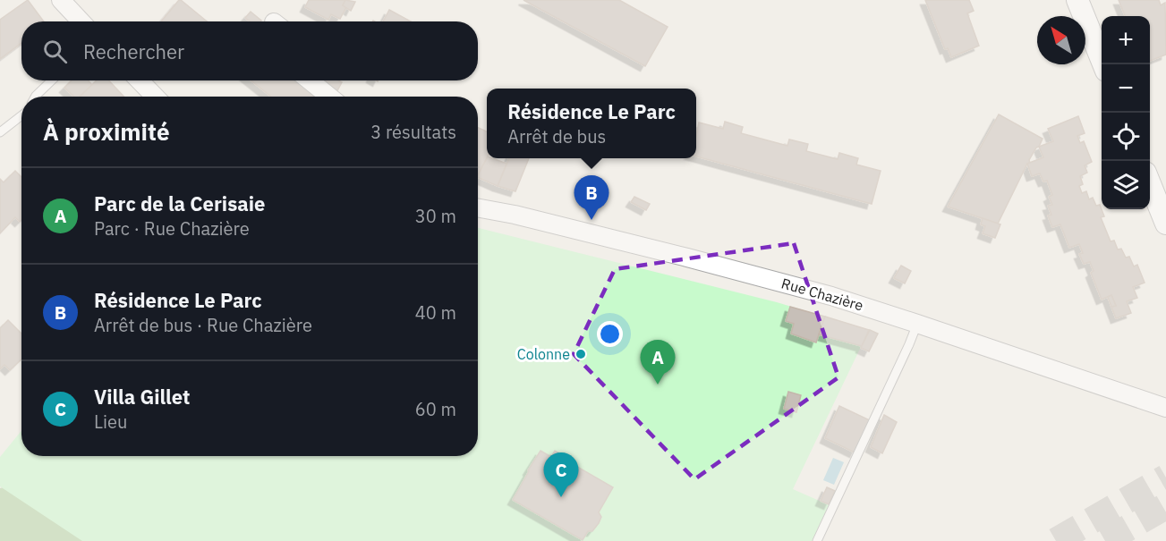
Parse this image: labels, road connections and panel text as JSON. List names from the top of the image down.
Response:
{
  "streets": {
    "street": ["Rue Chazière"]
  },
  "places": ["Colonne"],
  "north": "top left",
  "page": {
    "map_buttons": ["+", "−"],
    "search": "Rechercher",
    "popup": ["Résidence Le Parc", "Arrêt de bus"],
    "heading": ["À proximité", "3 résultats"],
    "list": [
      {
        "mark": "A",
        "name": "Parc de la Cerisaie",
        "note": "Parc · Rue Chazière",
        "value": "30 m"
      },
      {
        "mark": "B",
        "name": "Résidence Le Parc",
        "note": "Arrêt de bus · Rue Chazière",
        "value": "40 m"
      },
      {
        "mark": "C",
        "name": "Villa Gillet",
        "note": "Lieu",
        "value": "60 m"
      }
    ],
    "pins": ["B", "A", "C"]
  }
}
